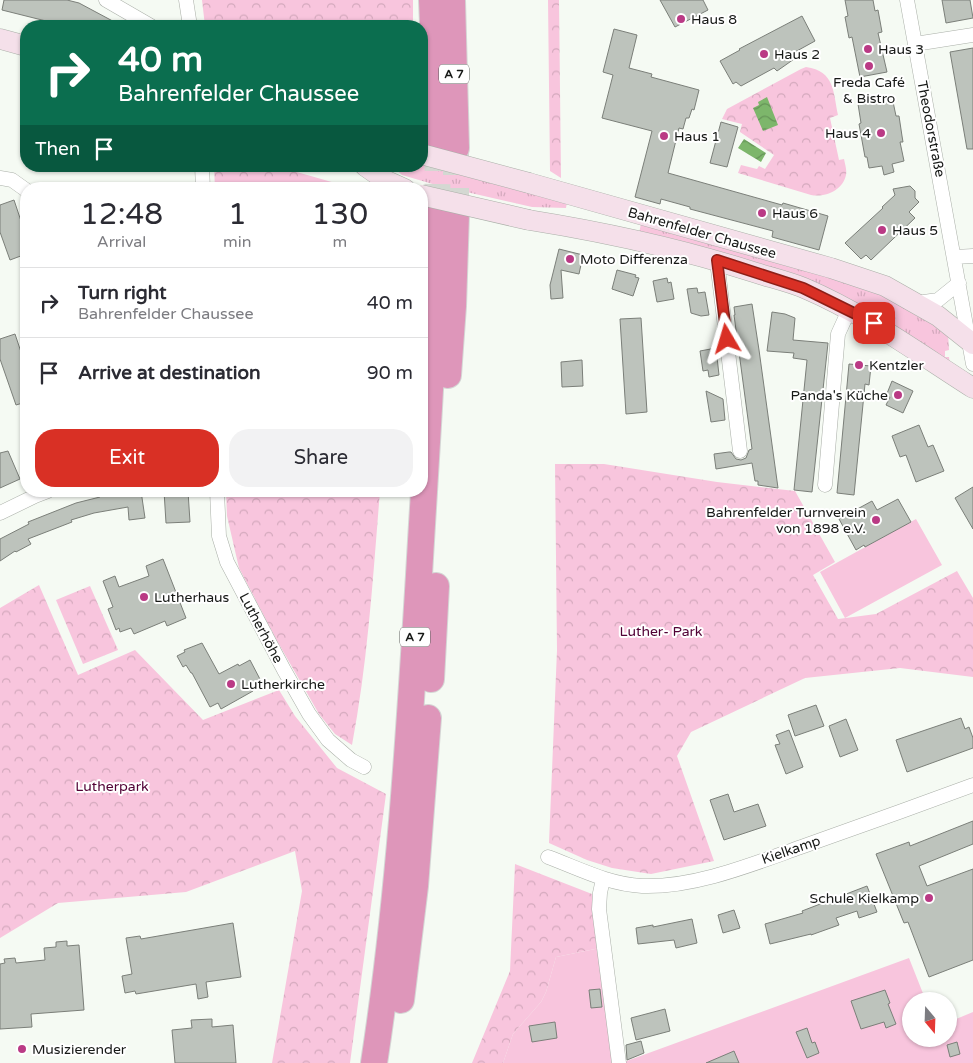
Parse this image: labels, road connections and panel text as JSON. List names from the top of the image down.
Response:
{
  "streets": {
    "highway": ["A 7"],
    "main road": ["Bahrenfelder Chaussee"],
    "street": ["Theodorstraße", "Lutherhöhe", "Kielkamp"]
  },
  "crossings": [
    ["A 7", "Bahrenfelder Chaussee"],
    ["Theodorstraße", "Bahrenfelder Chaussee"]
  ],
  "parks": ["Luther- Park", "Lutherpark"],
  "places": [
    "Haus 8",
    "Haus 3",
    "Haus 2",
    "Freda Café & Bistro",
    "Haus 4",
    "Haus 1",
    "Haus 6",
    "Haus 5",
    "Moto Differenza",
    "Kentzler",
    "Panda's Küche",
    "Bahrenfelder Turnverein von 1898 e.V.",
    "Lutherhaus",
    "Lutherkirche",
    "Schule Kielkamp",
    "Musizierender"
  ],
  "north": "bottom",
  "page": {
    "turn": ["40 m", "Bahrenfelder Chaussee"],
    "then": "Then",
    "eta": [
      "12:48",
      "Arrival",
      "1",
      "min",
      "130",
      "m"
    ],
    "list": [
      {
        "name": "Turn right",
        "note": "Bahrenfelder Chaussee",
        "value": "40 m"
      },
      {
        "name": "Arrive at destination",
        "value": "90 m"
      }
    ],
    "buttons": ["Exit", "Share"]
  }
}
